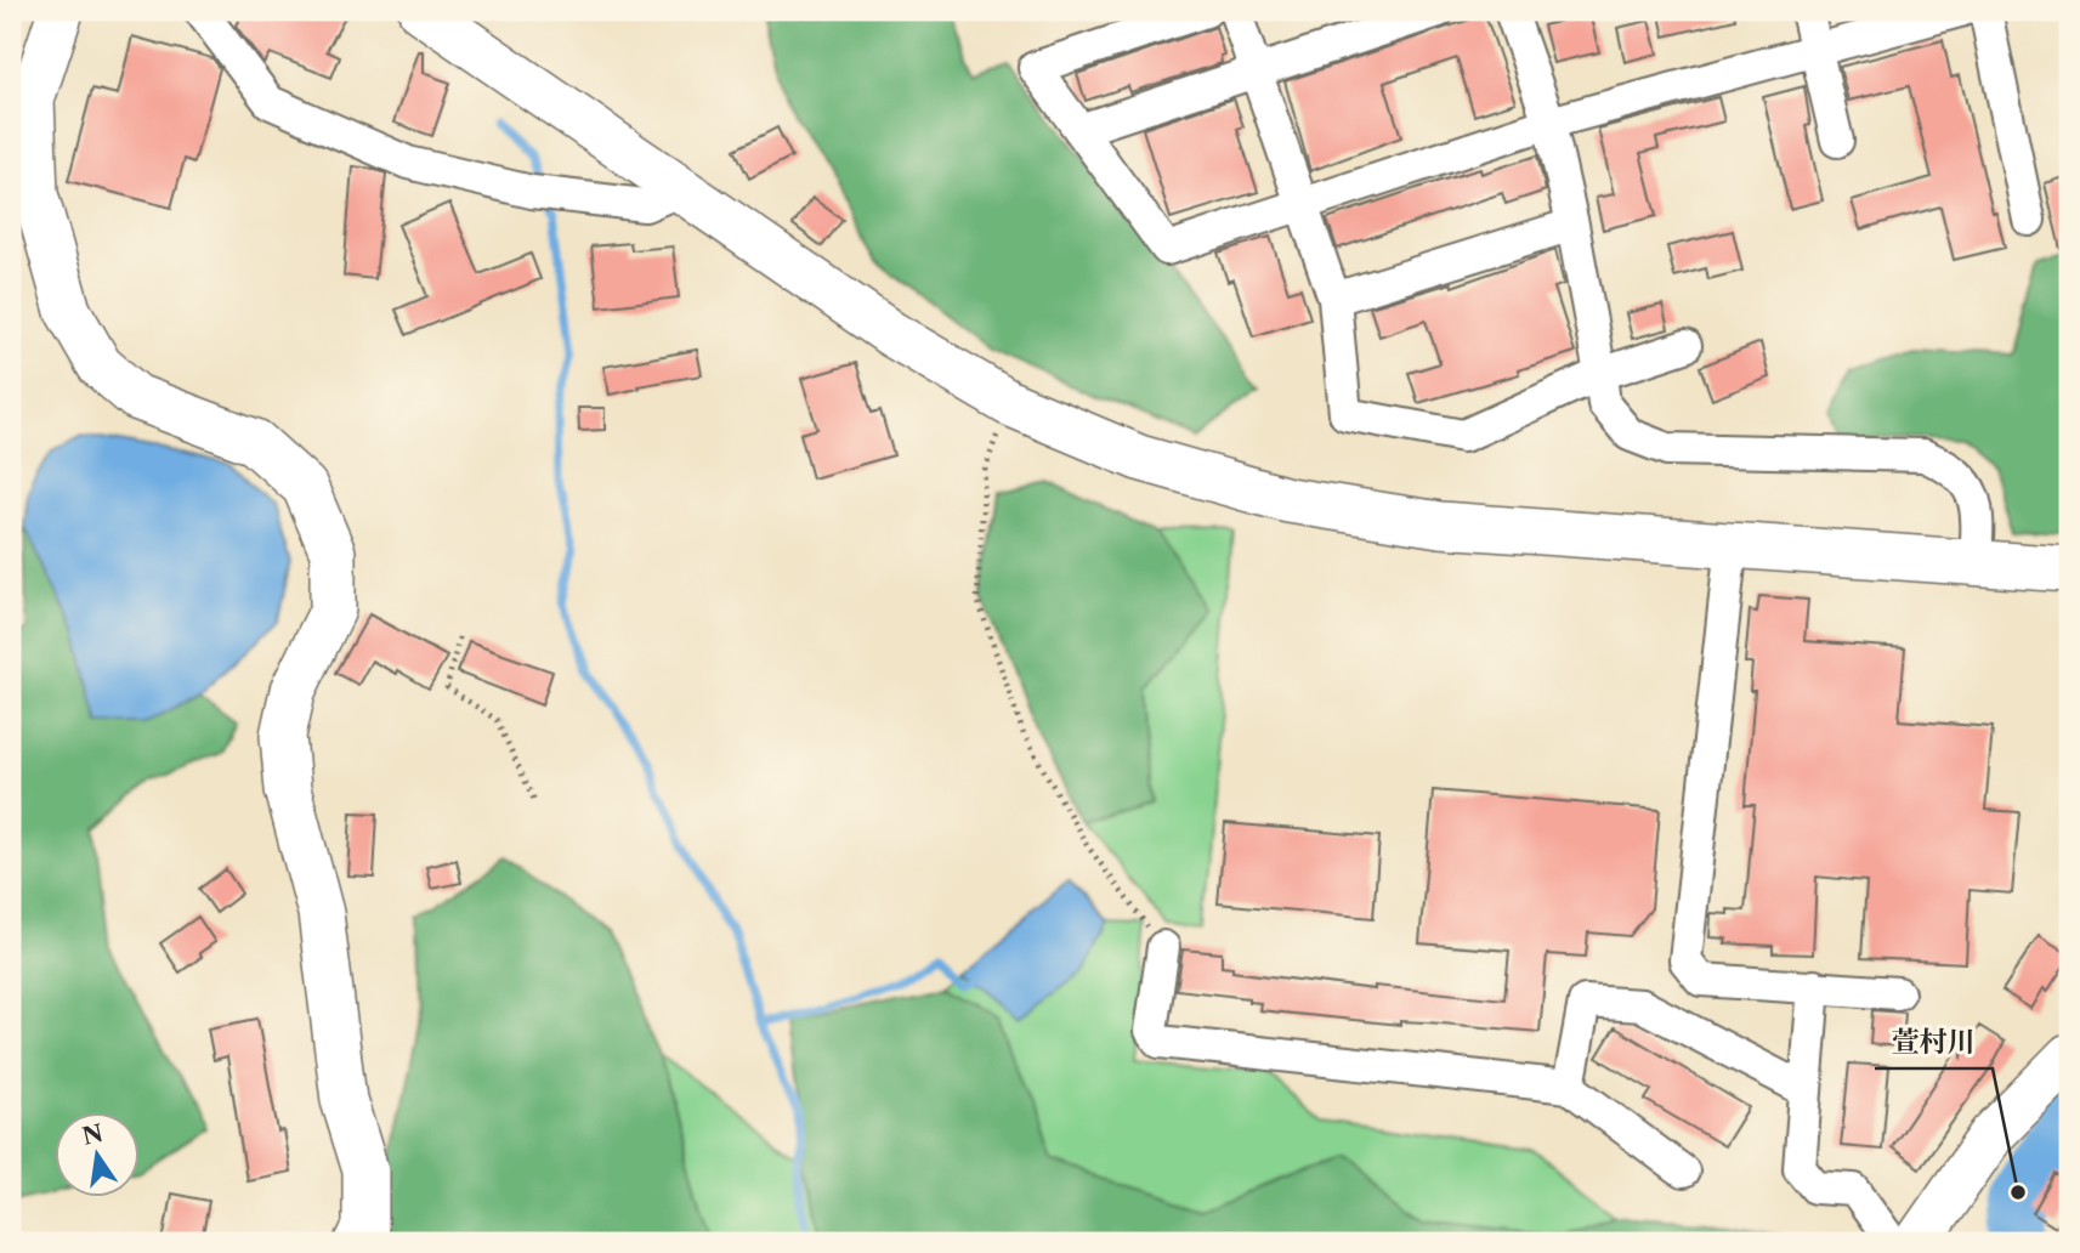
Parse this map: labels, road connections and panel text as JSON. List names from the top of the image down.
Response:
{
  "places": ["萱村川"],
  "north": "top"
}
